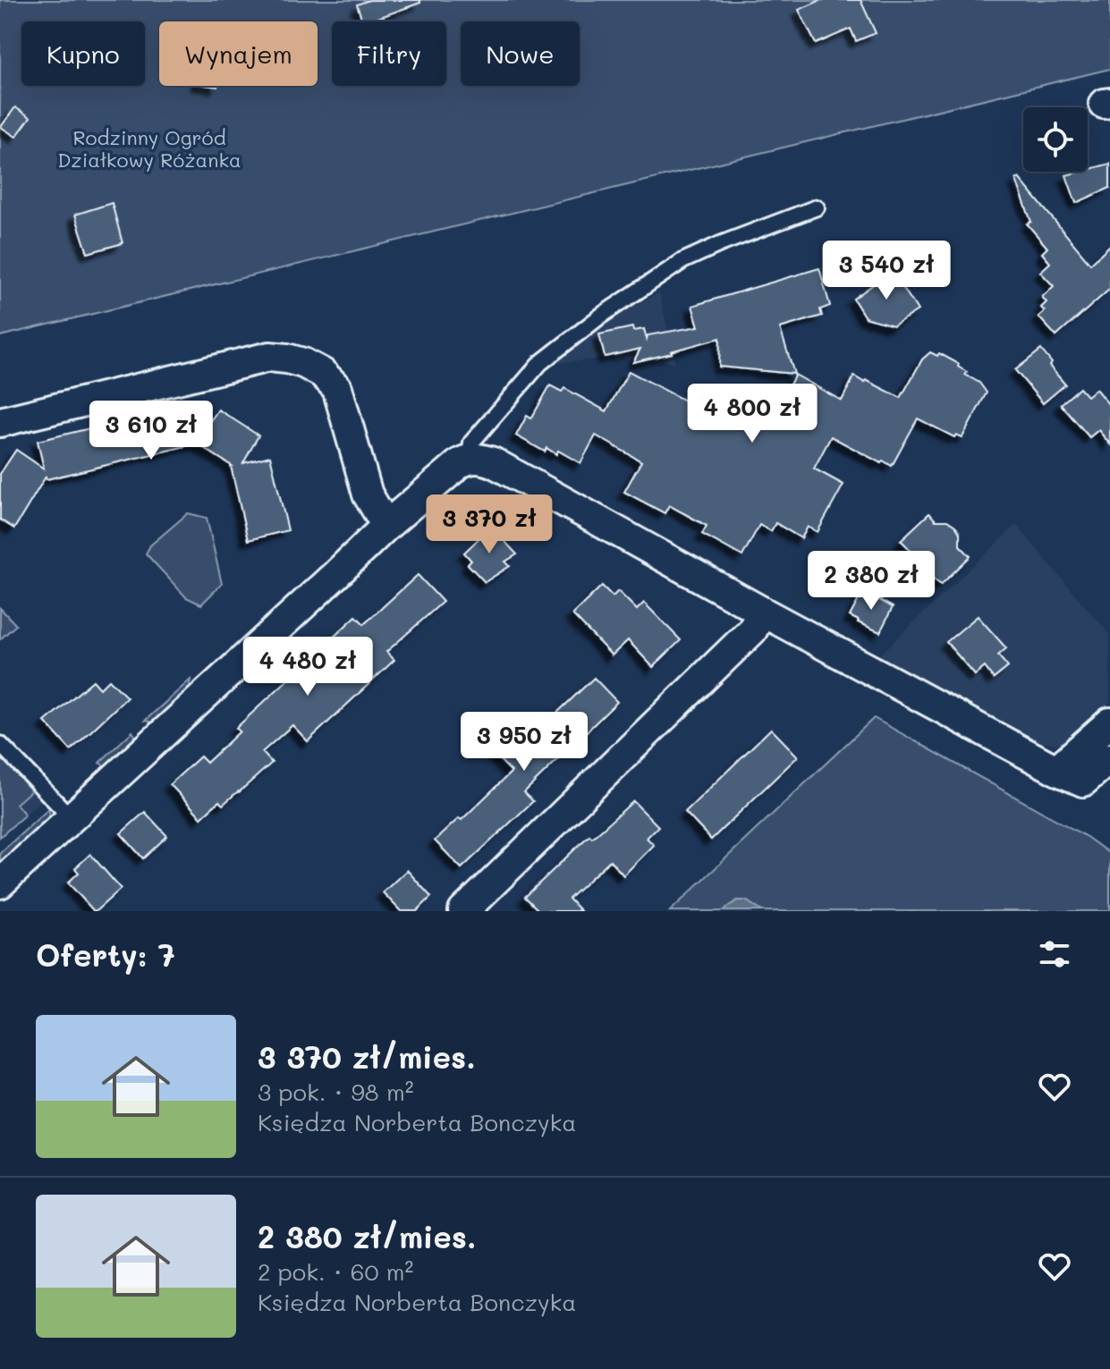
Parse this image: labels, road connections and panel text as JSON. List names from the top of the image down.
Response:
{
  "parks": ["Rodzinny Ogród Działkowy Różanka"],
  "page": {
    "chip": [
      "Kupno",
      "Wynajem",
      "Filtry",
      "Nowe"
    ],
    "price": [
      "3 540 zł",
      "4 800 zł",
      "3 610 zł",
      "3 370 zł",
      "2 380 zł",
      "4 480 zł",
      "3 950 zł"
    ],
    "heading": "Oferty: 7",
    "list": [
      {
        "name": "3 370 zł/mies.",
        "note": "3 pok. · 98 m² · Księdza Norberta Bonczyka"
      },
      {
        "name": "2 380 zł/mies.",
        "note": "2 pok. · 60 m² · Księdza Norberta Bonczyka"
      }
    ]
  }
}
